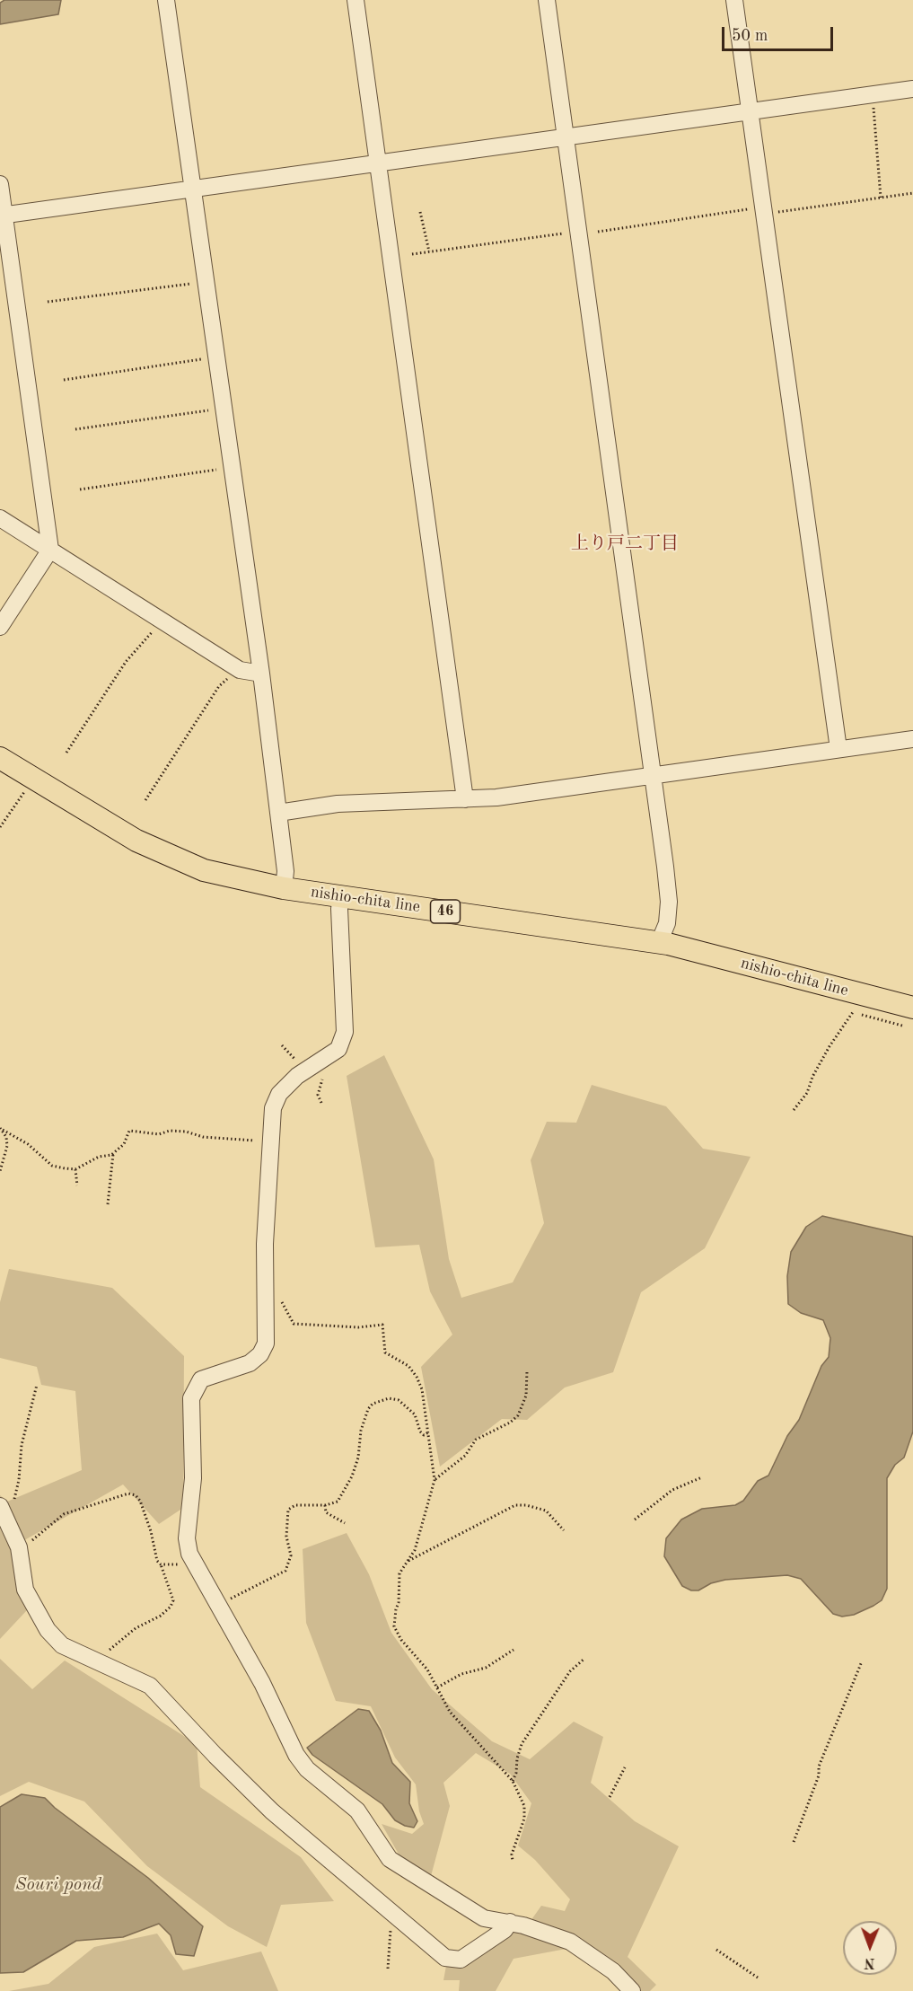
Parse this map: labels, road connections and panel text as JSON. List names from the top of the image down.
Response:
{
  "streets": {
    "main road": ["nishio-chita line", "46"]
  },
  "districts": ["上り戸二丁目"],
  "water": ["Souri pond"],
  "scale_bar": "50 m",
  "north": "bottom"
}
